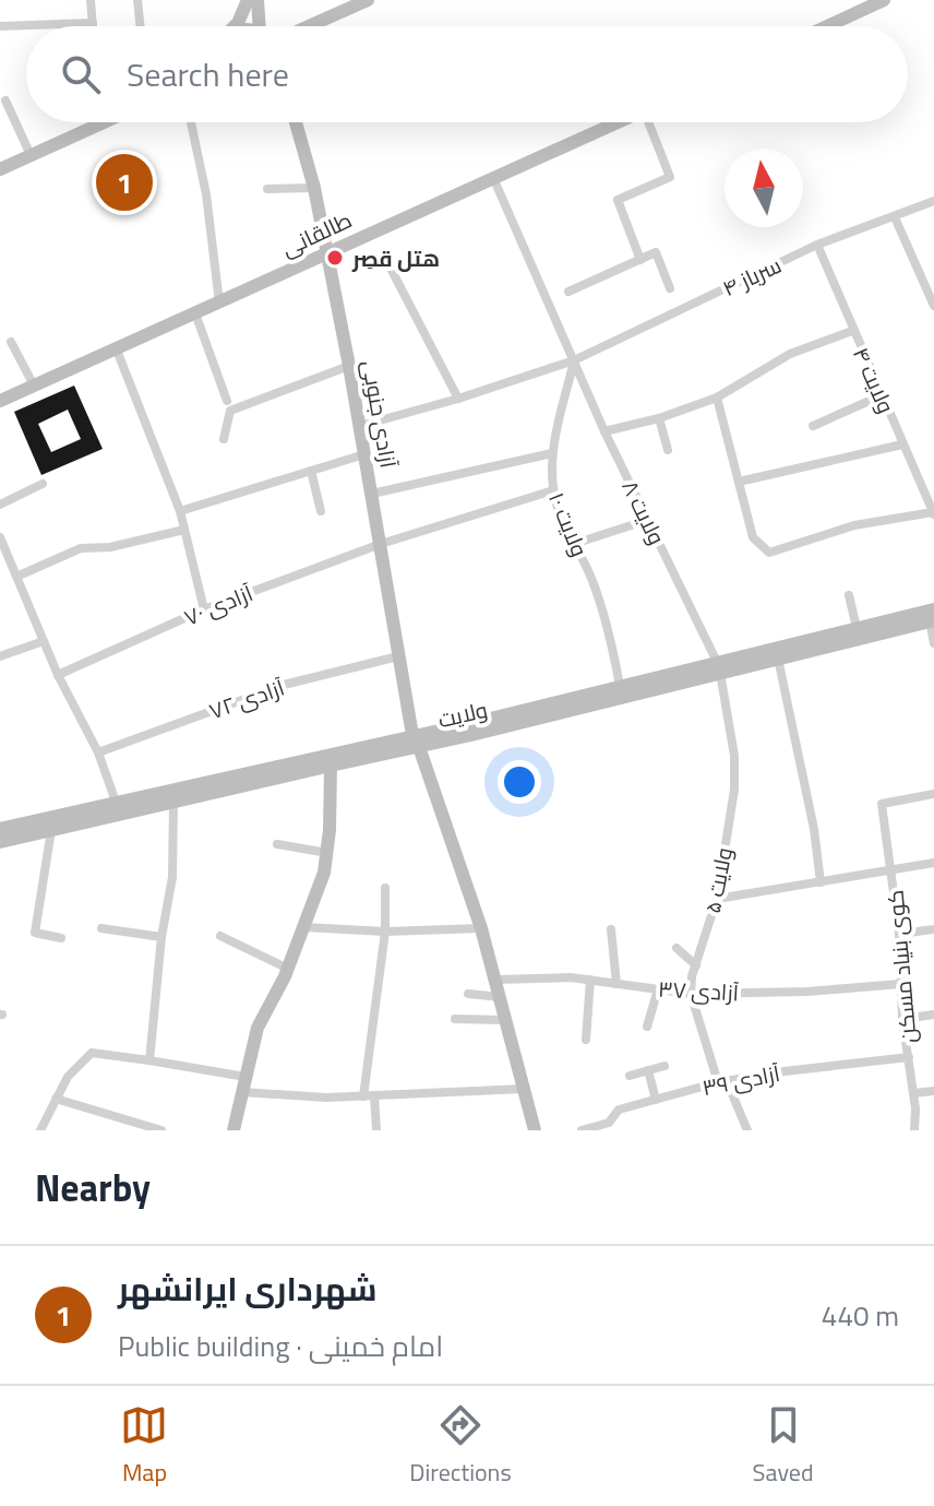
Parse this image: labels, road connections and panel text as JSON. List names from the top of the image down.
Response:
{
  "streets": {
    "main road": ["طالقانی", "آزادی جنوبی", "ولایت"],
    "street": [
      "سرباز ۴",
      "ولایت ۴",
      "ولایت ۸",
      "ولایت ۱۰",
      "آزادی ۷۰",
      "آزادی ۷۲",
      "ولایت ۵",
      "کوی بنیاد مسکن",
      "آزادی ۳۷",
      "آزادی ۳۹"
    ]
  },
  "crossings": [
    ["طالقانی", "آزادی جنوبی"],
    ["طالقانی", "ولایت ۸"],
    ["سرباز ۴", "ولایت ۴"],
    ["سرباز ۴", "آزادی جنوبی"],
    ["سرباز ۴", "ولایت ۸"],
    ["سرباز ۴", "ولایت ۱۰"],
    ["آزادی جنوبی", "آزادی ۷۰"],
    ["آزادی جنوبی", "آزادی ۷۲"],
    ["آزادی جنوبی", "ولایت"],
    ["آزادی جنوبی", "آزادی ۳۷"],
    ["ولایت ۸", "ولایت ۱۰"],
    ["ولایت ۸", "ولایت"],
    ["ولایت ۸", "ولایت ۵"],
    ["ولایت ۱۰", "آزادی ۷۰"],
    ["ولایت ۱۰", "ولایت"],
    ["ولایت", "ولایت ۵"],
    ["ولایت ۵", "آزادی ۳۷"],
    ["ولایت ۵", "آزادی ۳۹"],
    ["کوی بنیاد مسکن", "آزادی ۳۷"],
    ["کوی بنیاد مسکن", "آزادی ۳۹"]
  ],
  "places": ["هتل قصِر"],
  "north": "top",
  "page": {
    "search": "Search here",
    "pins": "1",
    "heading": "Nearby",
    "list": [
      {
        "mark": "1",
        "name": "شهرداری ایرانشهر",
        "note": "Public building · امام خمینی",
        "value": "440 m"
      }
    ],
    "nav": ["Map", "Directions", "Saved"]
  }
}
